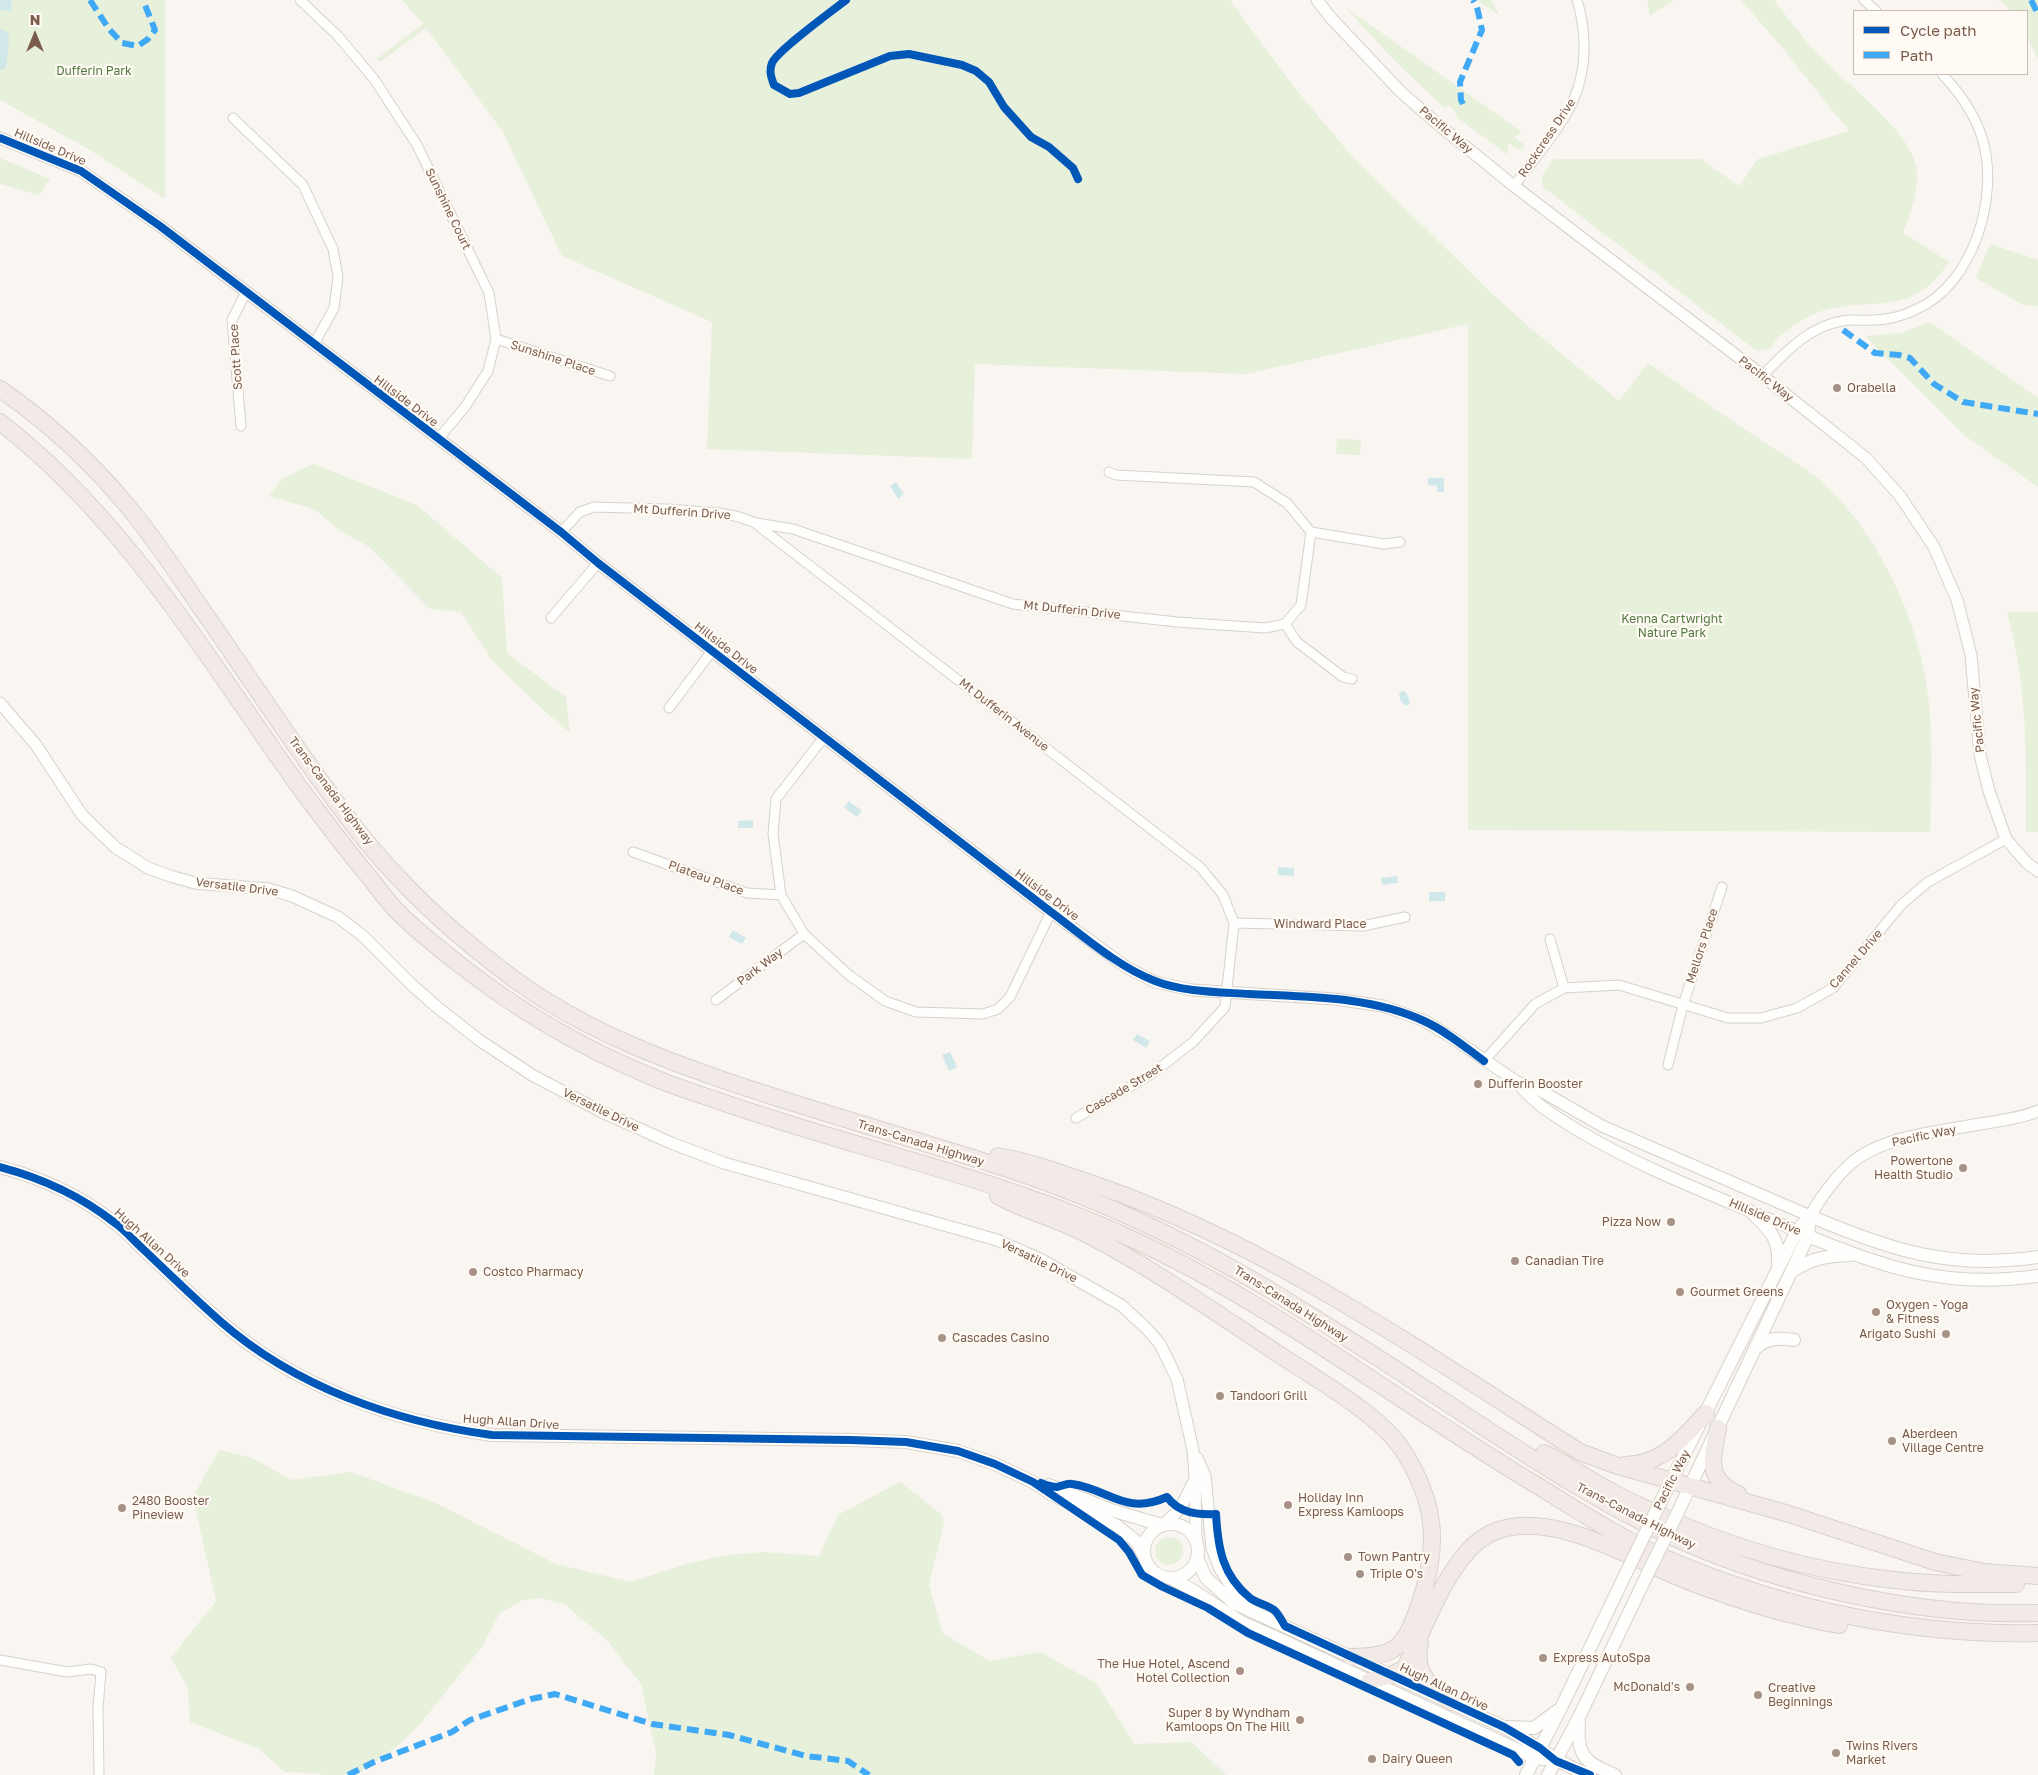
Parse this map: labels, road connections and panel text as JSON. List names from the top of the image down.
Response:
{
  "streets": {
    "highway": ["Trans-Canada Highway"],
    "main road": ["Pacific Way", "Hillside Drive", "Hugh Allan Drive"],
    "street": [
      "Rockcress Drive",
      "Sunshine Court",
      "Scott Place",
      "Sunshine Place",
      "Mt Dufferin Drive",
      "Mt Dufferin Avenue",
      "Plateau Place",
      "Versatile Drive",
      "Windward Place",
      "Mellors Place",
      "Cannel Drive",
      "Park Way",
      "Cascade Street"
    ]
  },
  "crossings": [
    ["Pacific Way", "Rockcress Drive"],
    ["Pacific Way", "Hillside Drive"],
    ["Pacific Way", "Cannel Drive"],
    ["Pacific Way", "Hugh Allan Drive"],
    ["Hillside Drive", "Sunshine Court"],
    ["Hillside Drive", "Scott Place"],
    ["Hillside Drive", "Mt Dufferin Drive"],
    ["Hillside Drive", "Cannel Drive"],
    ["Hillside Drive", "Cascade Street"],
    ["Sunshine Court", "Sunshine Place"],
    ["Mt Dufferin Drive", "Mt Dufferin Avenue"],
    ["Mt Dufferin Avenue", "Windward Place"],
    ["Mt Dufferin Avenue", "Cascade Street"],
    ["Versatile Drive", "Hugh Allan Drive"],
    ["Windward Place", "Cascade Street"],
    ["Mellors Place", "Cannel Drive"]
  ],
  "parks": ["Dufferin Park", "Kenna Cartwright Nature Park"],
  "places": [
    "Orabella",
    "Dufferin Booster",
    "Powertone Health Studio",
    "Pizza Now",
    "Canadian Tire",
    "Costco Pharmacy",
    "Gourmet Greens",
    "Oxygen - Yoga & Fitness",
    "Arigato Sushi",
    "Cascades Casino",
    "Tandoori Grill",
    "Aberdeen Village Centre",
    "Holiday Inn Express Kamloops",
    "2480 Booster Pineview",
    "Town Pantry",
    "Triple O's",
    "Express AutoSpa",
    "The Hue Hotel, Ascend Hotel Collection",
    "McDonald's",
    "Creative Beginnings",
    "Super 8 by Wyndham Kamloops On The Hill",
    "Twins Rivers Market",
    "Dairy Queen"
  ],
  "legend": ["Cycle path", "Path"],
  "north": "top"
}
